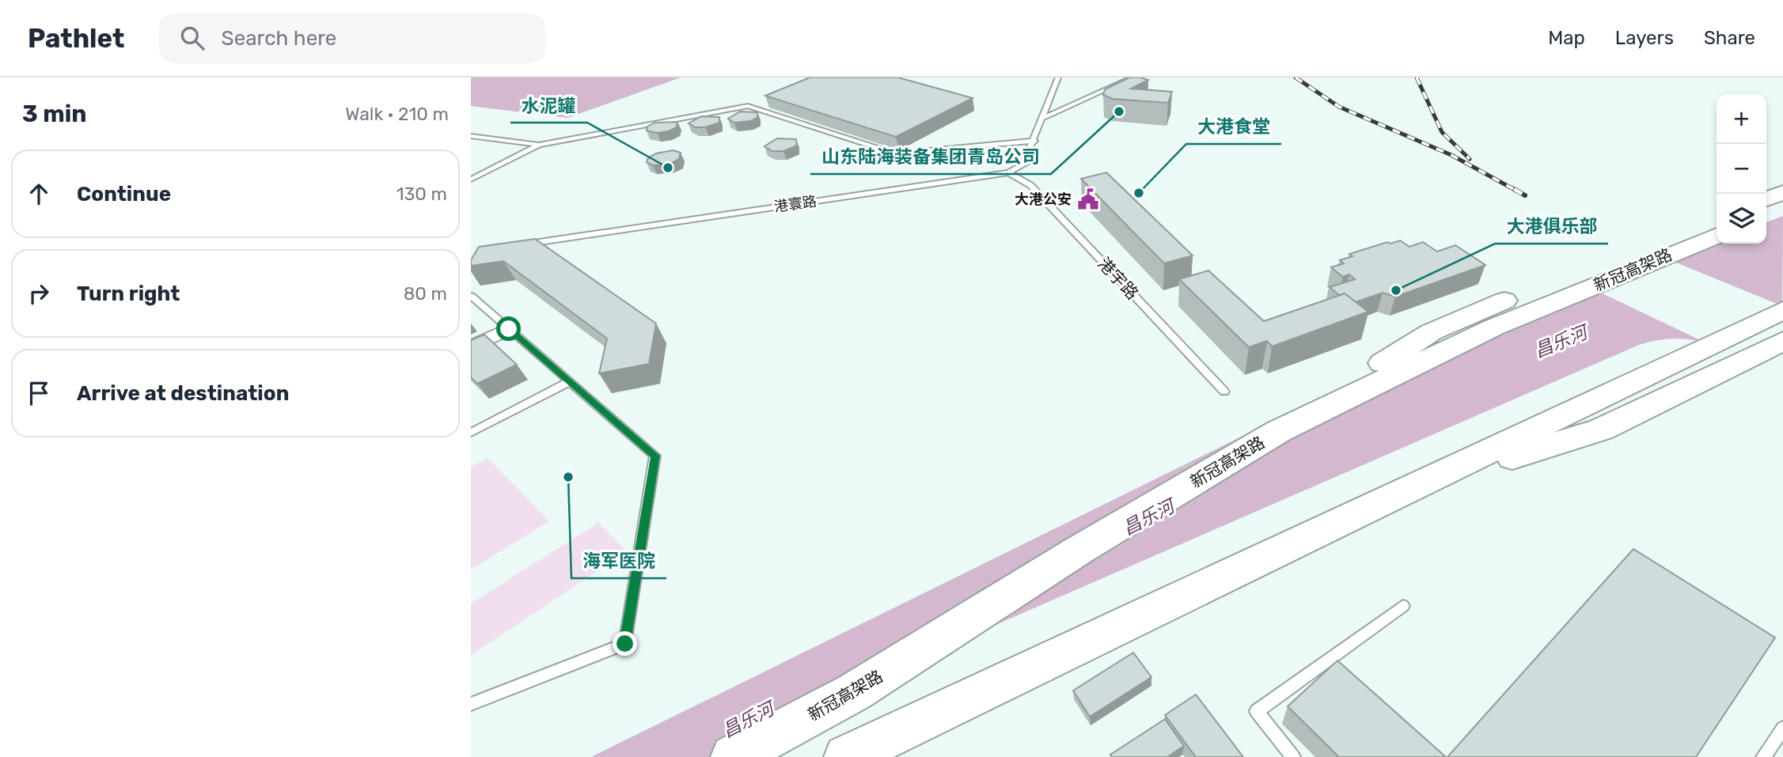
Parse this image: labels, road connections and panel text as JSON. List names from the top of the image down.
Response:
{
  "streets": {
    "highway": ["新冠高架路"],
    "lane": ["港寰路", "港宇路"]
  },
  "crossings": [
    ["港寰路", "港宇路"]
  ],
  "water": ["昌乐河"],
  "places": {
    "other": [
      "山东陆海装备集团青岛公司",
      "水泥罐",
      "大港食堂",
      "大港俱乐部",
      "海军医院"
    ],
    "public building": ["大港公安"]
  },
  "page": {
    "header": "Pathlet",
    "search": "Search here",
    "nav": ["Map", "Layers", "Share"],
    "heading": ["3 min", "Walk · 210 m"],
    "map_buttons": ["+", "−"],
    "list": [
      ["Continue", "130 m"],
      ["Turn right", "80 m"],
      "Arrive at destination"
    ]
  }
}
